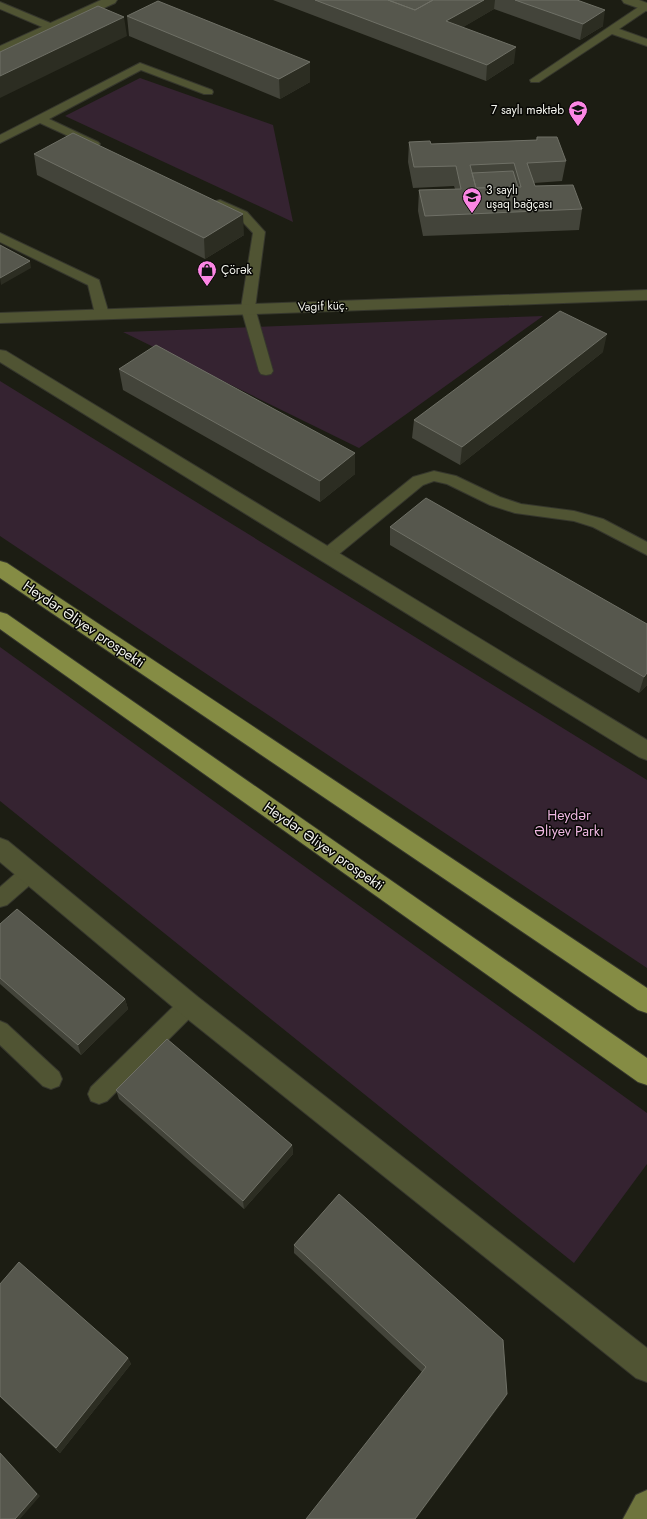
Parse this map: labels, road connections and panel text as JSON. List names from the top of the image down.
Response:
{
  "streets": {
    "main road": ["Heydər Əliyev prospekti"],
    "street": ["Vagif küç."]
  },
  "parks": ["Heydər Əliyev Parkı"],
  "places": {
    "school or university": ["7 saylı məktəb", "3 saylı uşaq bağçası"],
    "shop": ["Çörək"]
  }
}
